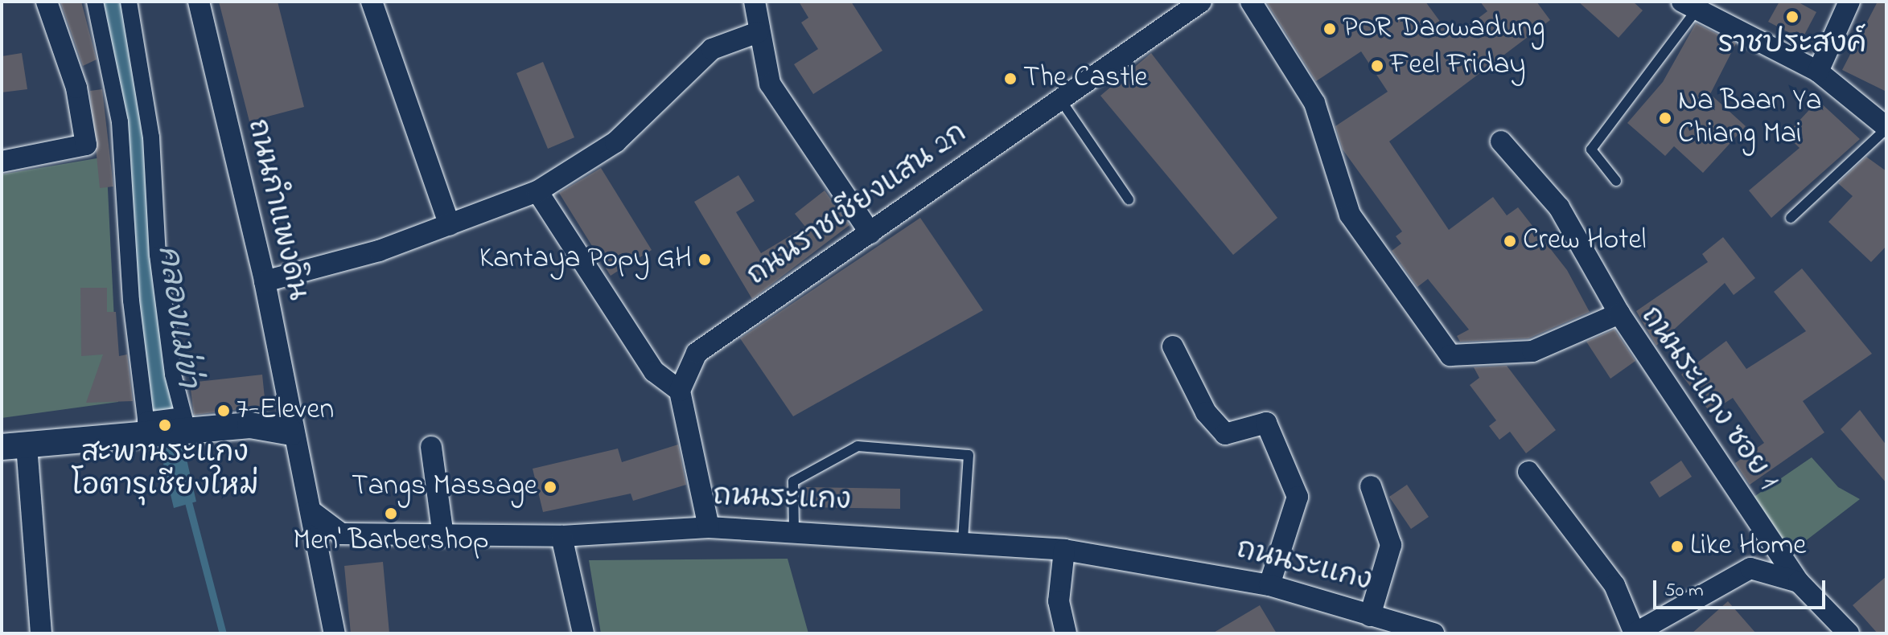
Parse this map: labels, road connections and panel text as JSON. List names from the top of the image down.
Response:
{
  "streets": {
    "street": [
      "ถนนราชเชียงแสน 2ก",
      "ถนนกำแพงดิน",
      "ถนนระแกง ซอย 1",
      "ถนนระแกง"
    ]
  },
  "water": ["คลองแม่ข่า"],
  "places": [
    "ราชประสงค์",
    "POR Daowadung",
    "Feel Friday",
    "The Castle",
    "Na Baan Ya Chiang Mai",
    "Crew Hotel",
    "Kantaya Popy GH",
    "7-Eleven",
    "สะพานระแกง โอตารุเชียงใหม่",
    "Tangs Massage",
    "Men' Barbershop",
    "Like Home"
  ],
  "scale_bar": "50 m"
}
